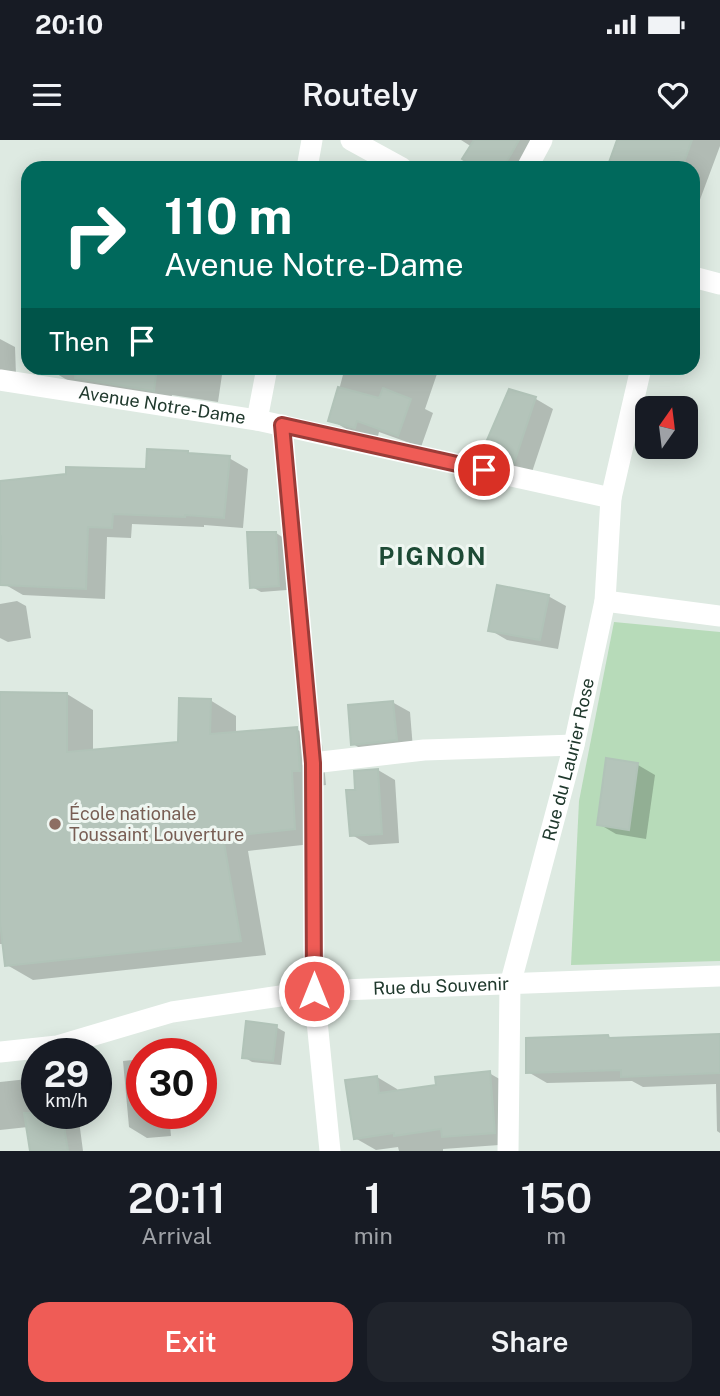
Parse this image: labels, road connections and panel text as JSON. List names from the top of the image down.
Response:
{
  "streets": {
    "street": ["Avenue Notre-Dame", "Rue du Laurier Rose", "Rue du Souvenir"]
  },
  "crossings": [
    ["Avenue Notre-Dame", "Rue du Laurier Rose"],
    ["Rue du Laurier Rose", "Rue du Souvenir"]
  ],
  "districts": ["PIGNON"],
  "places": ["École nationale Toussaint Louverture"],
  "north": "top",
  "page": {
    "status": "20:10",
    "header": "Routely",
    "turn": ["110 m", "Avenue Notre-Dame"],
    "then": "Then",
    "speed": "29 km/h",
    "limit": "30",
    "eta": [
      "20:11",
      "Arrival",
      "1",
      "min",
      "150",
      "m"
    ],
    "buttons": ["Exit", "Share"]
  }
}
